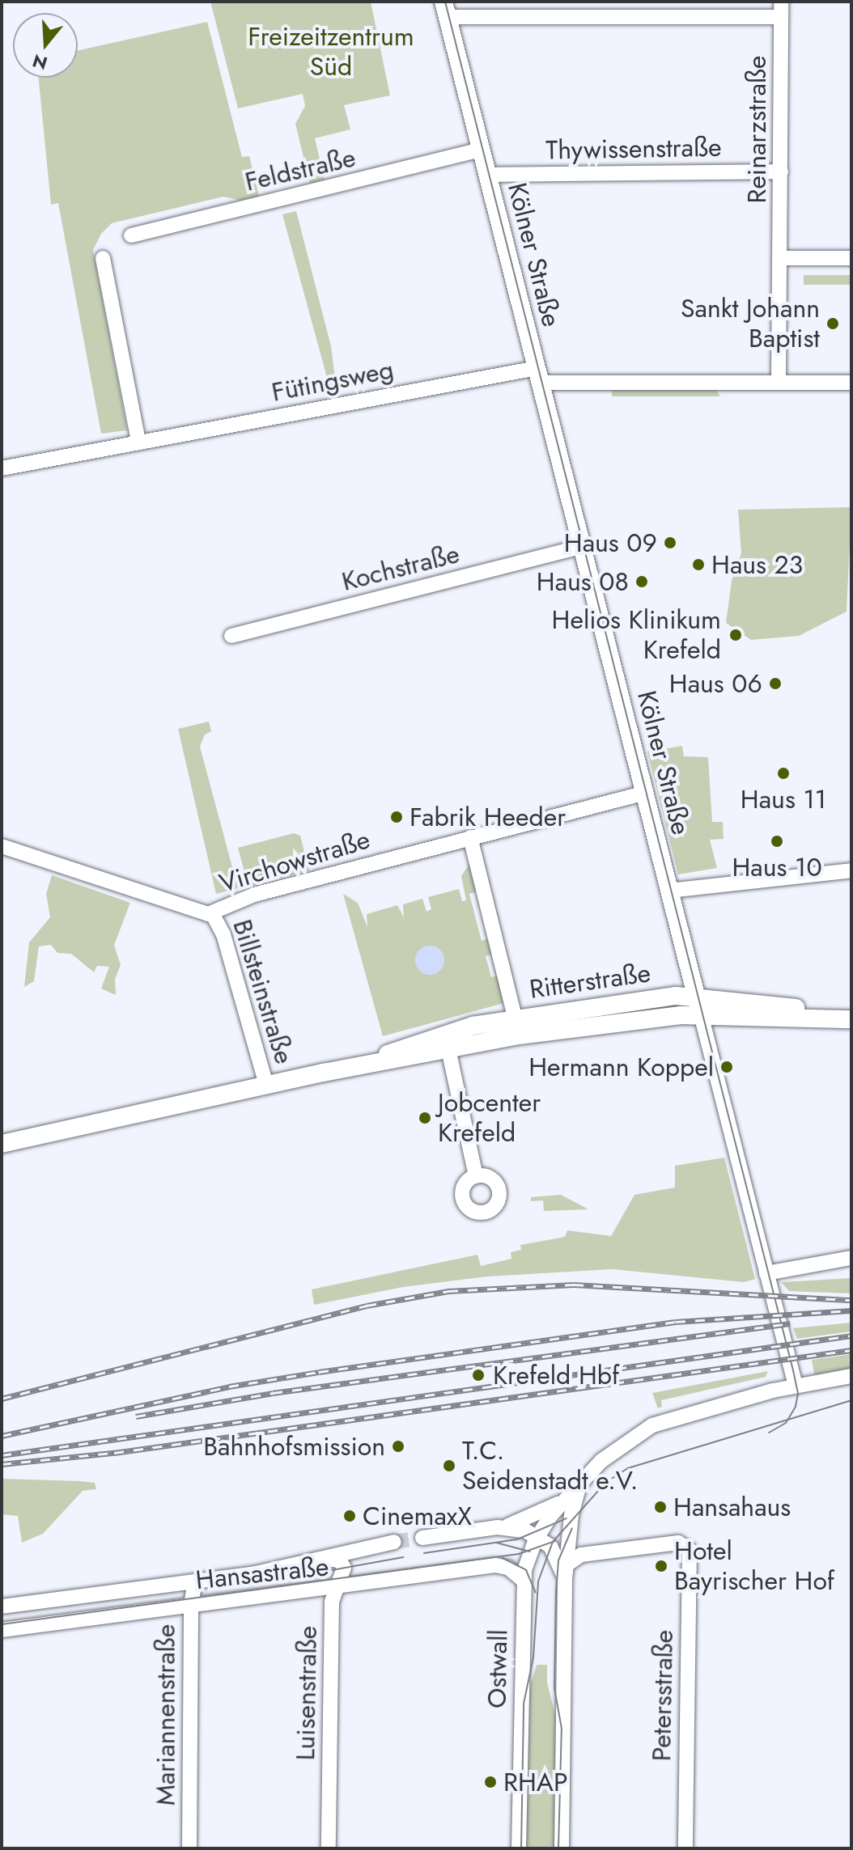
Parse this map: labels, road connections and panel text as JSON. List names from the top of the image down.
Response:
{
  "streets": {
    "main road": ["Kölner Straße", "Ritterstraße"],
    "street": [
      "Reinarzstraße",
      "Thywissenstraße",
      "Feldstraße",
      "Fütingsweg",
      "Kochstraße",
      "Virchowstraße",
      "Billsteinstraße",
      "Hansastraße",
      "Ostwall",
      "Luisenstraße",
      "Petersstraße",
      "Mariannenstraße"
    ]
  },
  "crossings": [
    ["Reinarzstraße", "Thywissenstraße"],
    ["Reinarzstraße", "Fütingsweg"],
    ["Thywissenstraße", "Kölner Straße"],
    ["Feldstraße", "Kölner Straße"],
    ["Kölner Straße", "Fütingsweg"],
    ["Kölner Straße", "Kochstraße"],
    ["Kölner Straße", "Virchowstraße"],
    ["Kölner Straße", "Ritterstraße"],
    ["Virchowstraße", "Billsteinstraße"],
    ["Ritterstraße", "Billsteinstraße"],
    ["Hansastraße", "Ostwall"],
    ["Hansastraße", "Luisenstraße"],
    ["Hansastraße", "Mariannenstraße"]
  ],
  "parks": ["Freizeitzentrum Süd"],
  "places": [
    "Sankt Johann Baptist",
    "Haus 09",
    "Haus 23",
    "Haus 08",
    "Helios Klinikum Krefeld",
    "Haus 06",
    "Haus 11",
    "Fabrik Heeder",
    "Haus 10",
    "Hermann Koppel",
    "Jobcenter Krefeld",
    "Krefeld Hbf",
    "Bahnhofsmission",
    "T.C. Seidenstadt e.V.",
    "Hansahaus",
    "CinemaxX",
    "Hotel Bayrischer Hof",
    "RHAP"
  ],
  "north": "bottom"
}
